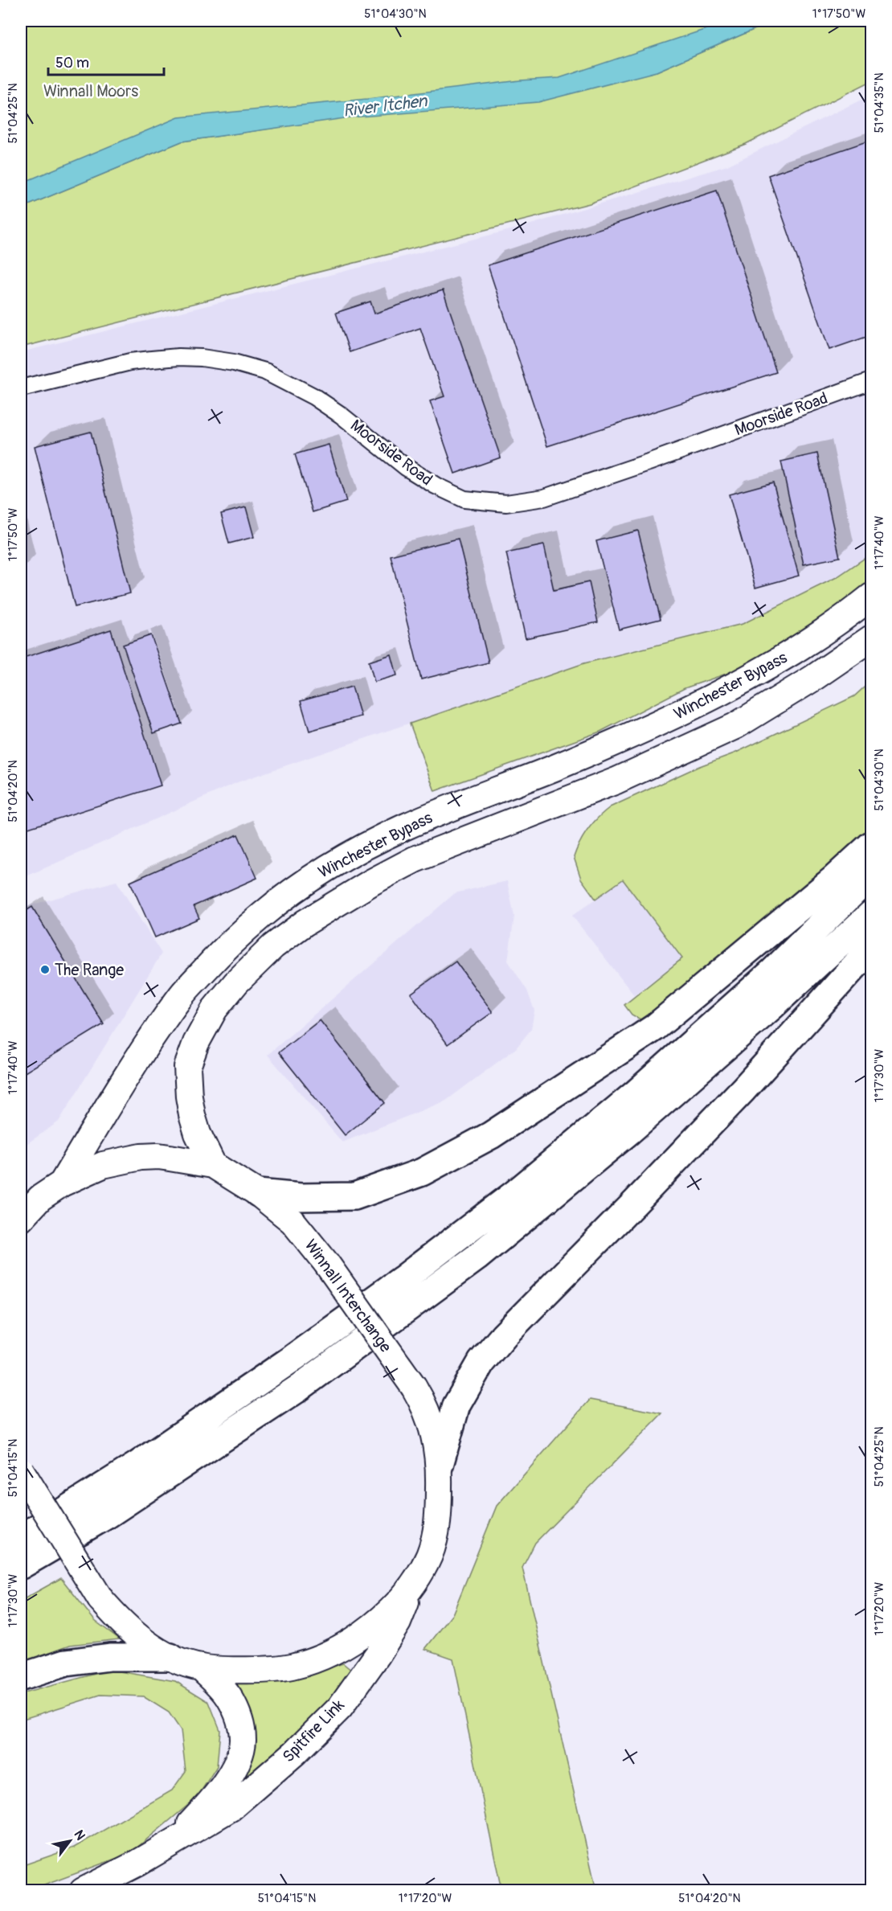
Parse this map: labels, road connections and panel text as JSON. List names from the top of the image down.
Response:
{
  "streets": {
    "highway": ["Winchester Bypass", "Winnall Interchange", "Spitfire Link"],
    "street": ["Moorside Road"]
  },
  "crossings": [
    ["Winchester Bypass", "Winnall Interchange"],
    ["Winnall Interchange", "Spitfire Link"]
  ],
  "water": ["River Itchen"],
  "parks": ["Winnall Moors"],
  "places": ["The Range"],
  "scale_bar": "50 m",
  "north": "top right",
  "coordinates": [
    "51°04'30\"N",
    "1°17'50\"W",
    "51°04'35\"N",
    "51°04'25\"N",
    "1°17'40\"W",
    "51°04'20\"N",
    "1°17'30\"W",
    "51°04'15\"N",
    "1°17'20\"W"
  ]
}
